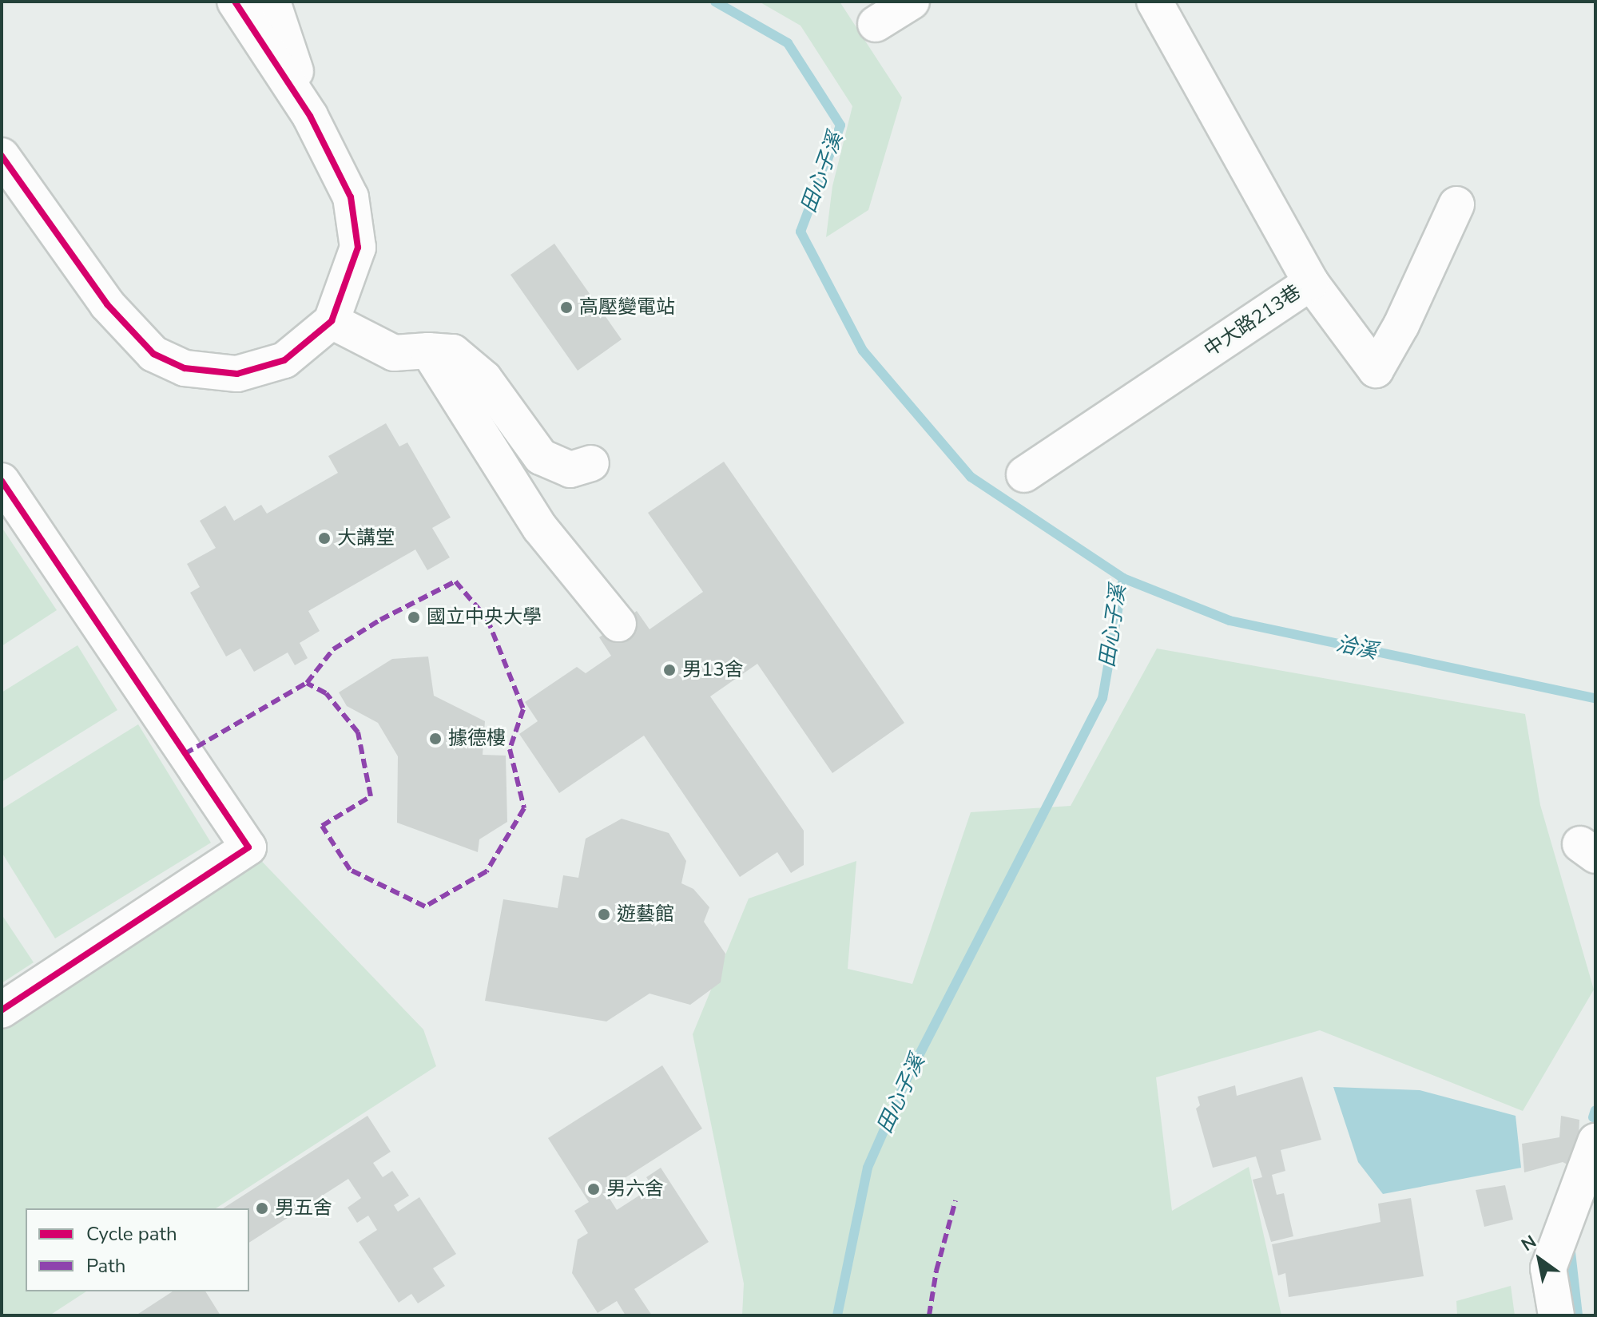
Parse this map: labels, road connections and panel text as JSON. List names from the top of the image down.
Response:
{
  "streets": {
    "street": ["中大路213巷"]
  },
  "water": ["田心子溪", "洽溪"],
  "places": [
    "高壓變電站",
    "大講堂",
    "國立中央大學",
    "男13舍",
    "據德樓",
    "遊藝館",
    "男六舍",
    "男五舍"
  ],
  "legend": ["Cycle path", "Path"],
  "north": "top left"
}
